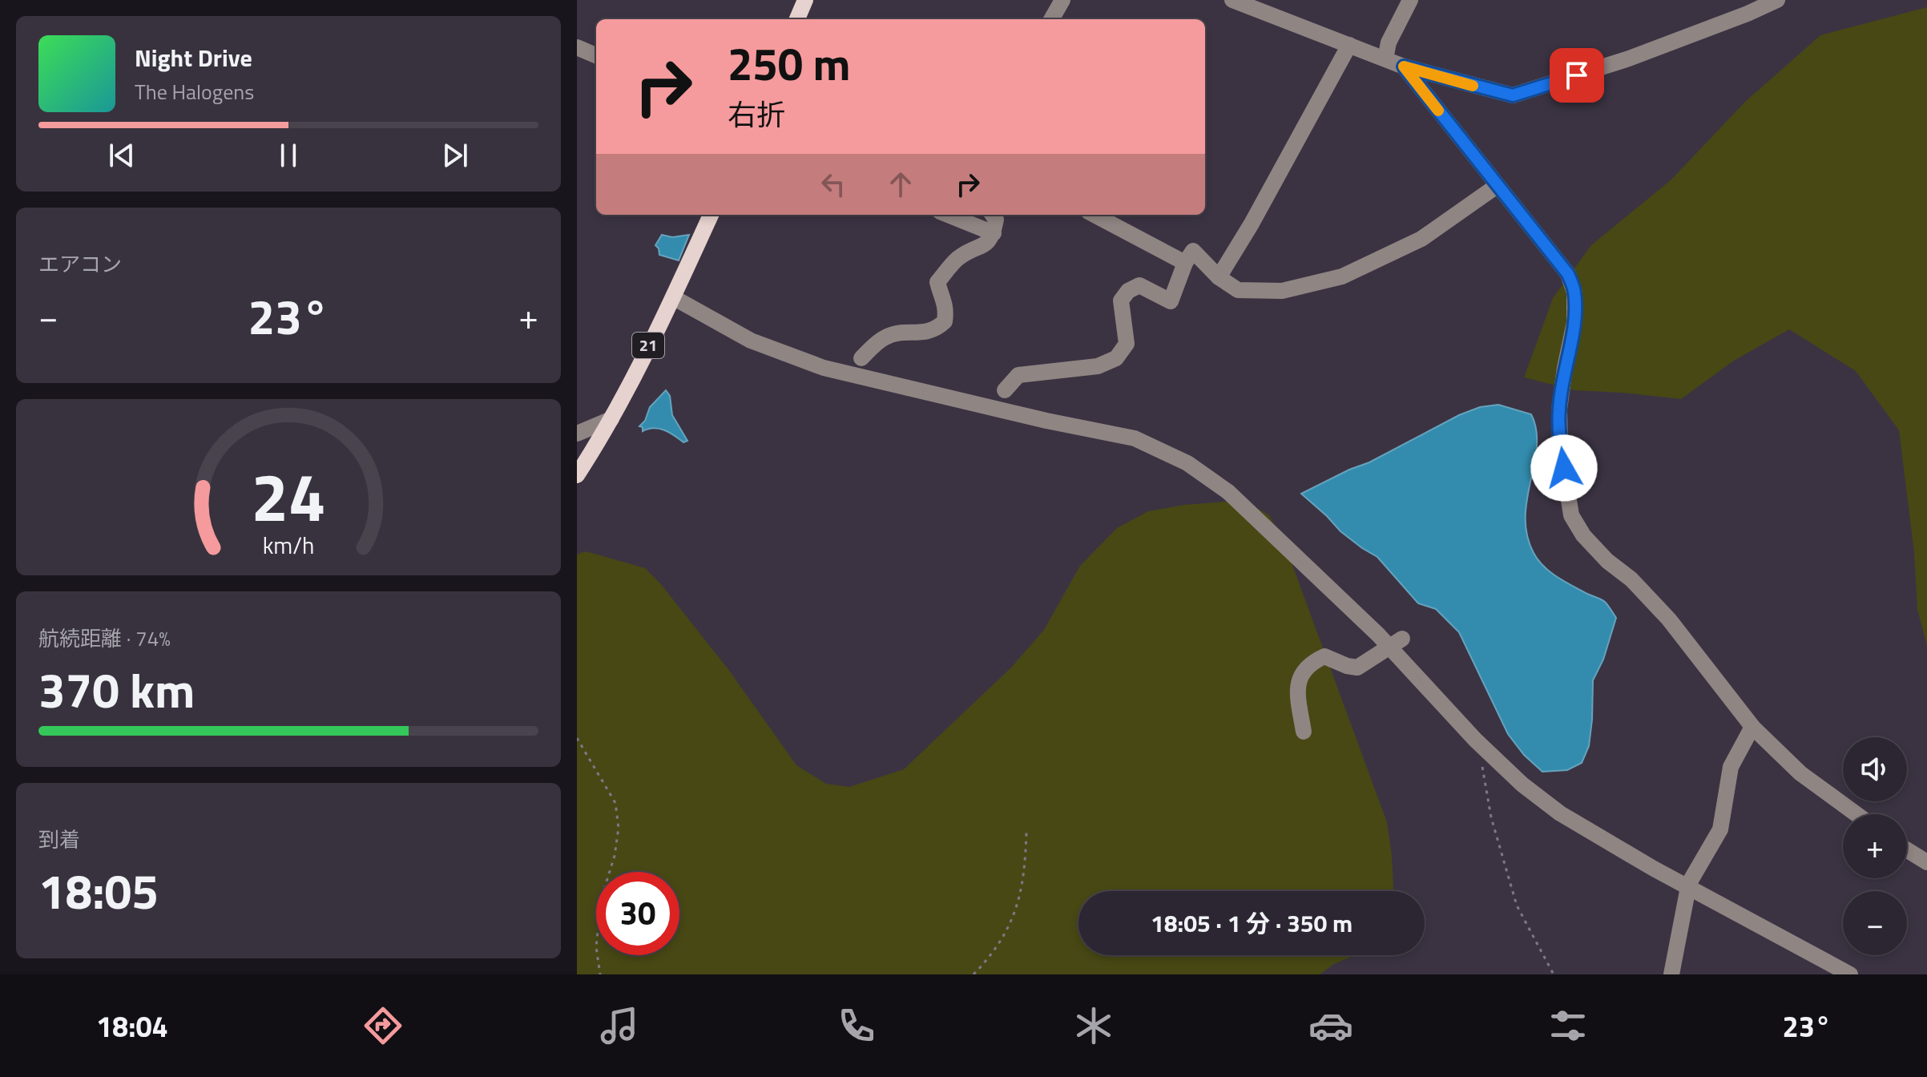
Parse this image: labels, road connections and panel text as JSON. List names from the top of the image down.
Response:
{
  "streets": {
    "main road": ["21"]
  },
  "page": {
    "turn": ["250 m", "右折"],
    "song": ["Night Drive", "The Halogens"],
    "tile": [
      "エアコン",
      ["航続距離 · 74%", "370 km"],
      ["到着", "18:05"]
    ],
    "heat": ["−", "23°", "+"],
    "map_buttons": ["+", "−"],
    "limit": "30",
    "trip": "18:05 · 1 分 · 350 m",
    "tabs": ["18:04", "23°"],
    "gauge": ["24", "km/h"]
  }
}
